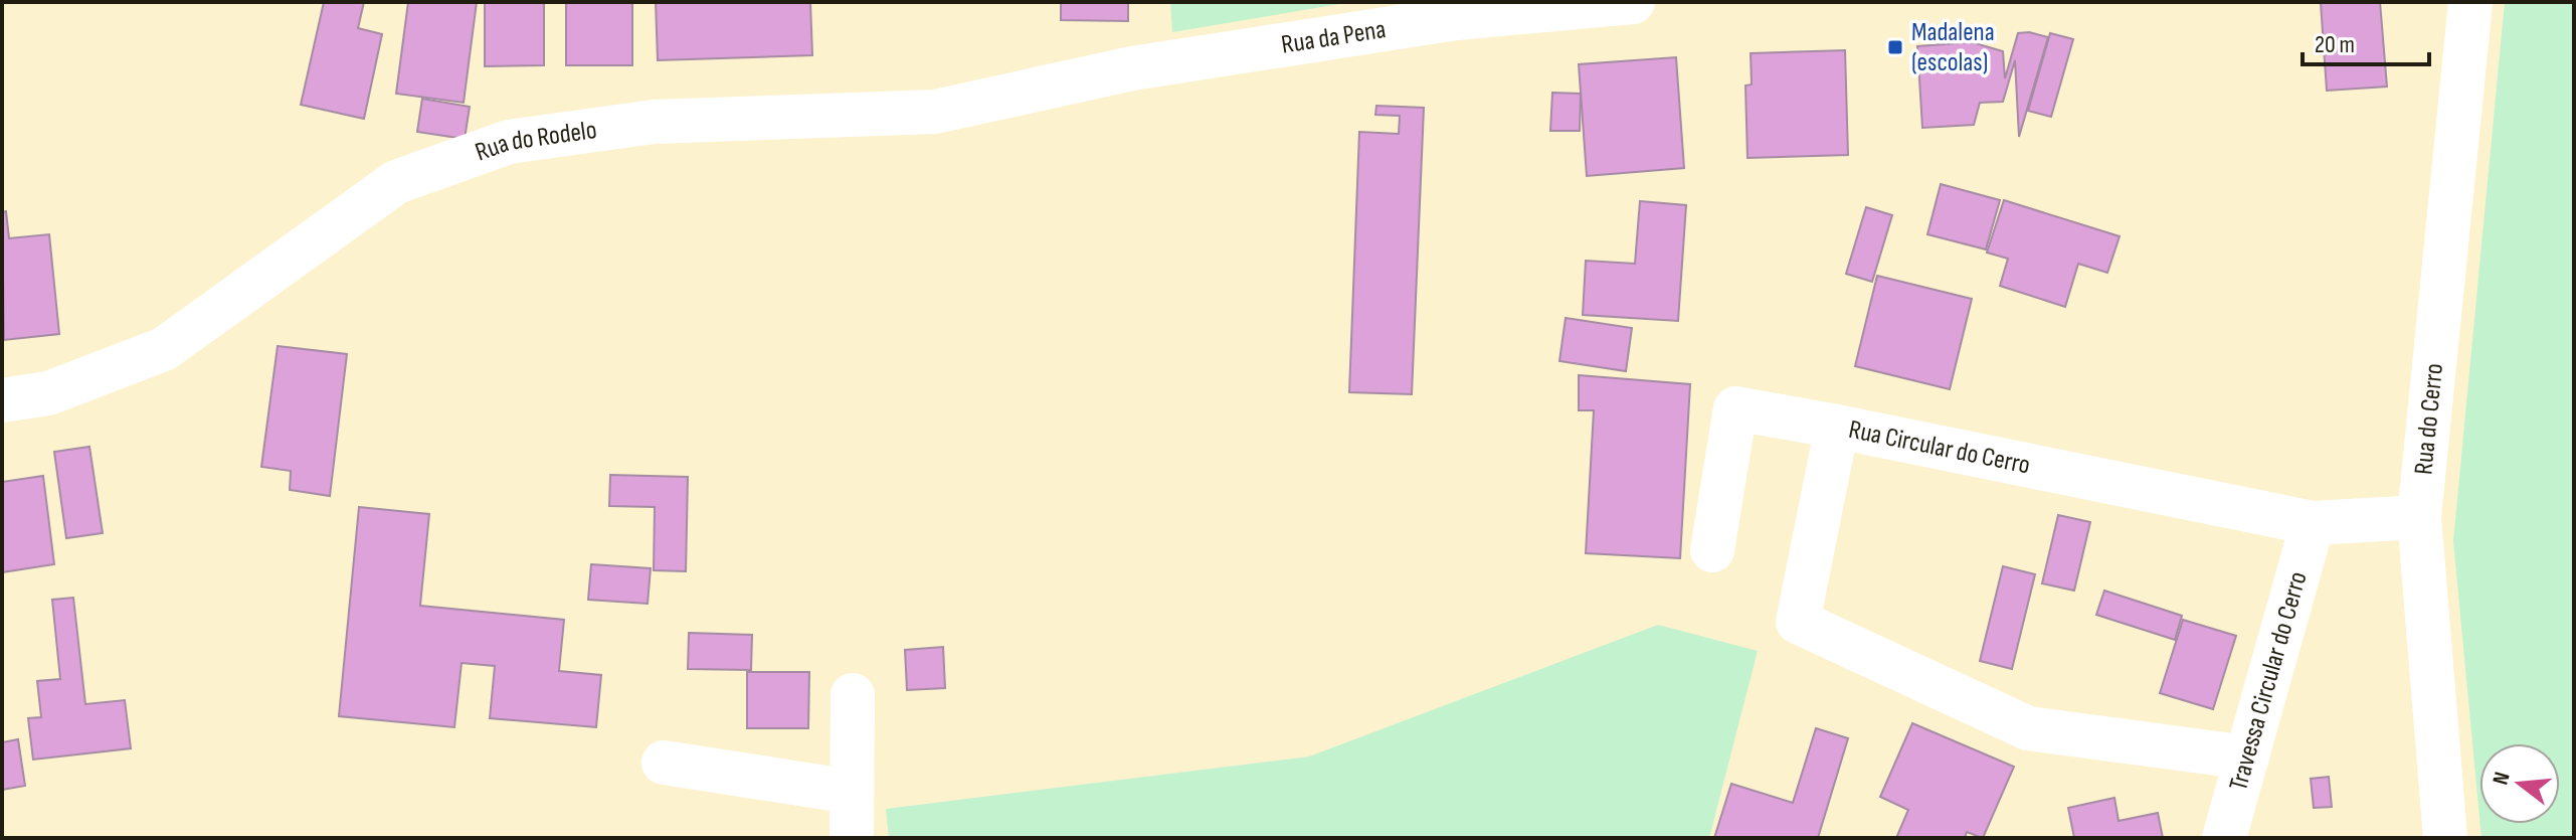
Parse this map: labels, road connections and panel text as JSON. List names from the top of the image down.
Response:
{
  "streets": {
    "street": [
      "Rua da Pena",
      "Rua do Rodelo",
      "Rua do Cerro",
      "Rua Circular do Cerro",
      "Travessa Circular do Cerro"
    ]
  },
  "crossings": [
    ["Rua da Pena", "Rua do Rodelo"],
    ["Rua do Cerro", "Rua Circular do Cerro"],
    ["Rua Circular do Cerro", "Travessa Circular do Cerro"]
  ],
  "places": {
    "transit": ["Madalena (escolas)"]
  },
  "scale_bar": "20 m",
  "north": "left"
}
